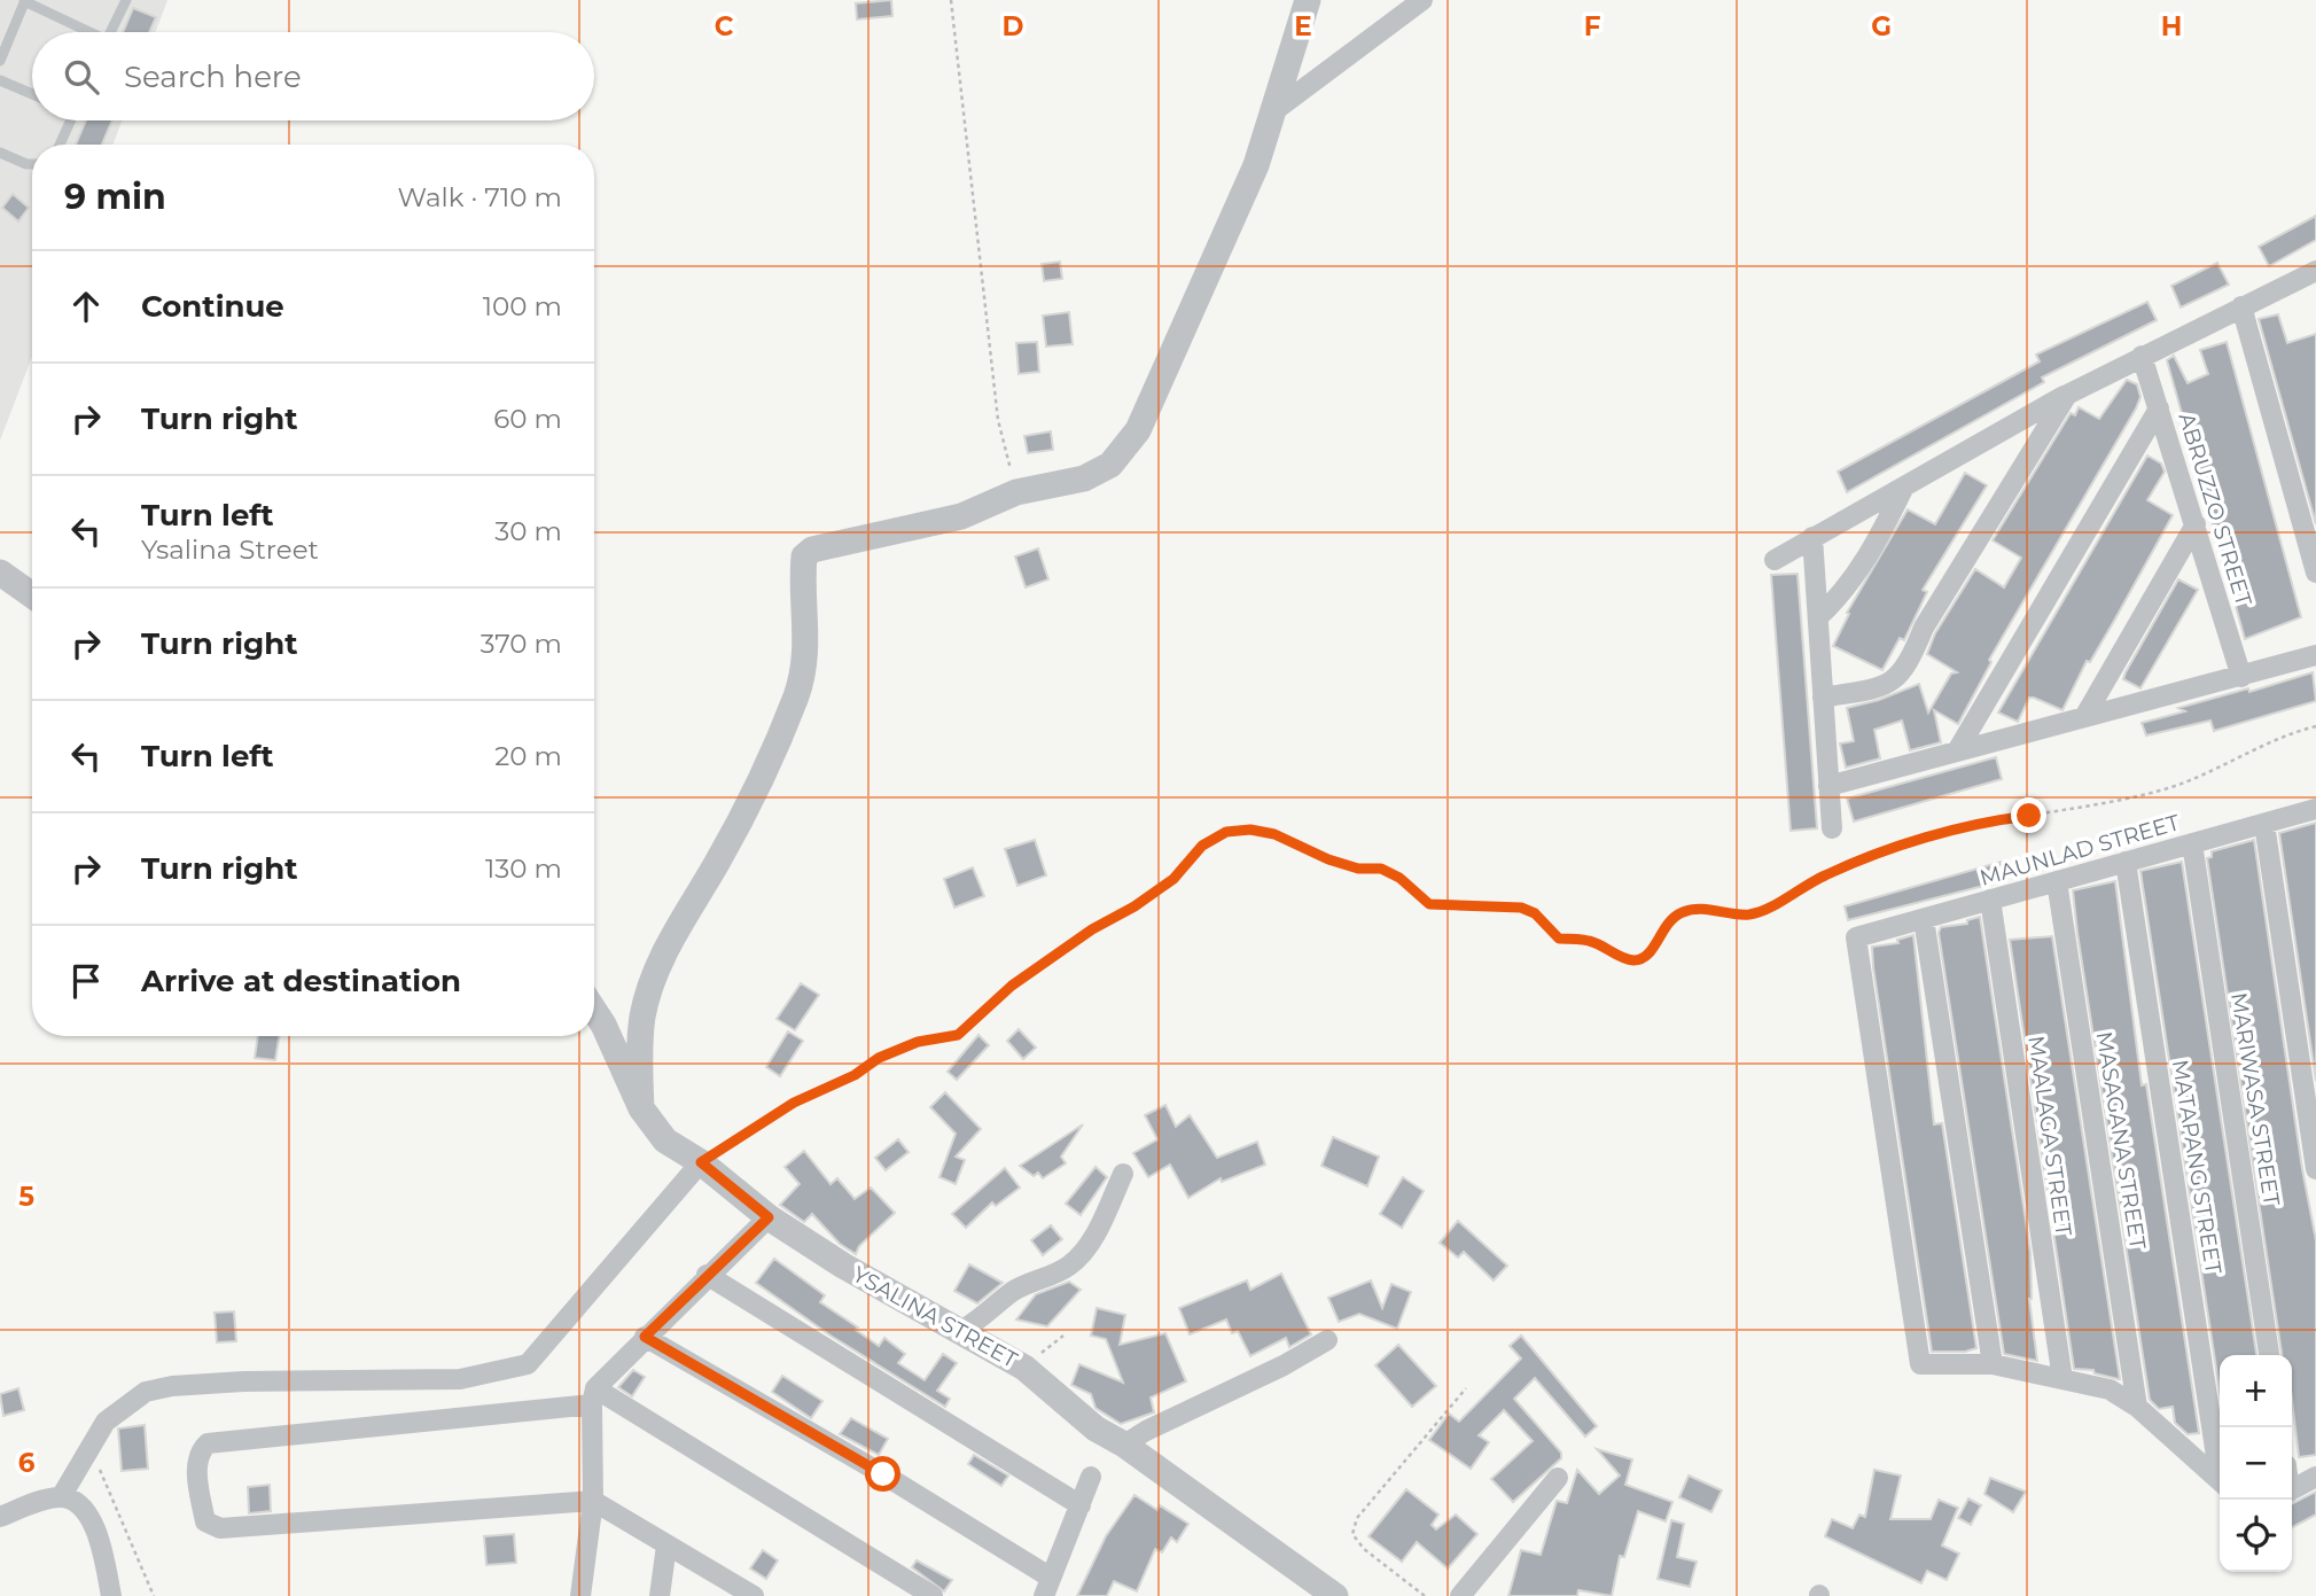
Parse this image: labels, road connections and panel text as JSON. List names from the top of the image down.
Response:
{
  "streets": {
    "street": [
      "ABRUZZO STREET",
      "MAUNLAD STREET",
      "MARIWASA STREET",
      "MAALAGA STREET",
      "MASAGANA STREET",
      "MATAPANG STREET",
      "YSALINA STREET"
    ]
  },
  "crossings": [
    ["MAUNLAD STREET", "MARIWASA STREET"],
    ["MAUNLAD STREET", "MAALAGA STREET"],
    ["MAUNLAD STREET", "MASAGANA STREET"],
    ["MAUNLAD STREET", "MATAPANG STREET"]
  ],
  "page": {
    "search": "Search here",
    "heading": ["9 min", "Walk · 710 m"],
    "list": [
      ["Continue", "100 m"],
      ["Turn right", "60 m"],
      ["Turn left", "Ysalina Street", "30 m"],
      ["Turn right", "370 m"],
      ["Turn left", "20 m"],
      ["Turn right", "130 m"],
      "Arrive at destination"
    ],
    "map_buttons": ["+", "−"]
  },
  "grid": {
    "columns": [
      "C",
      "D",
      "E",
      "F",
      "G",
      "H"
    ],
    "rows": ["5", "6"]
  }
}
